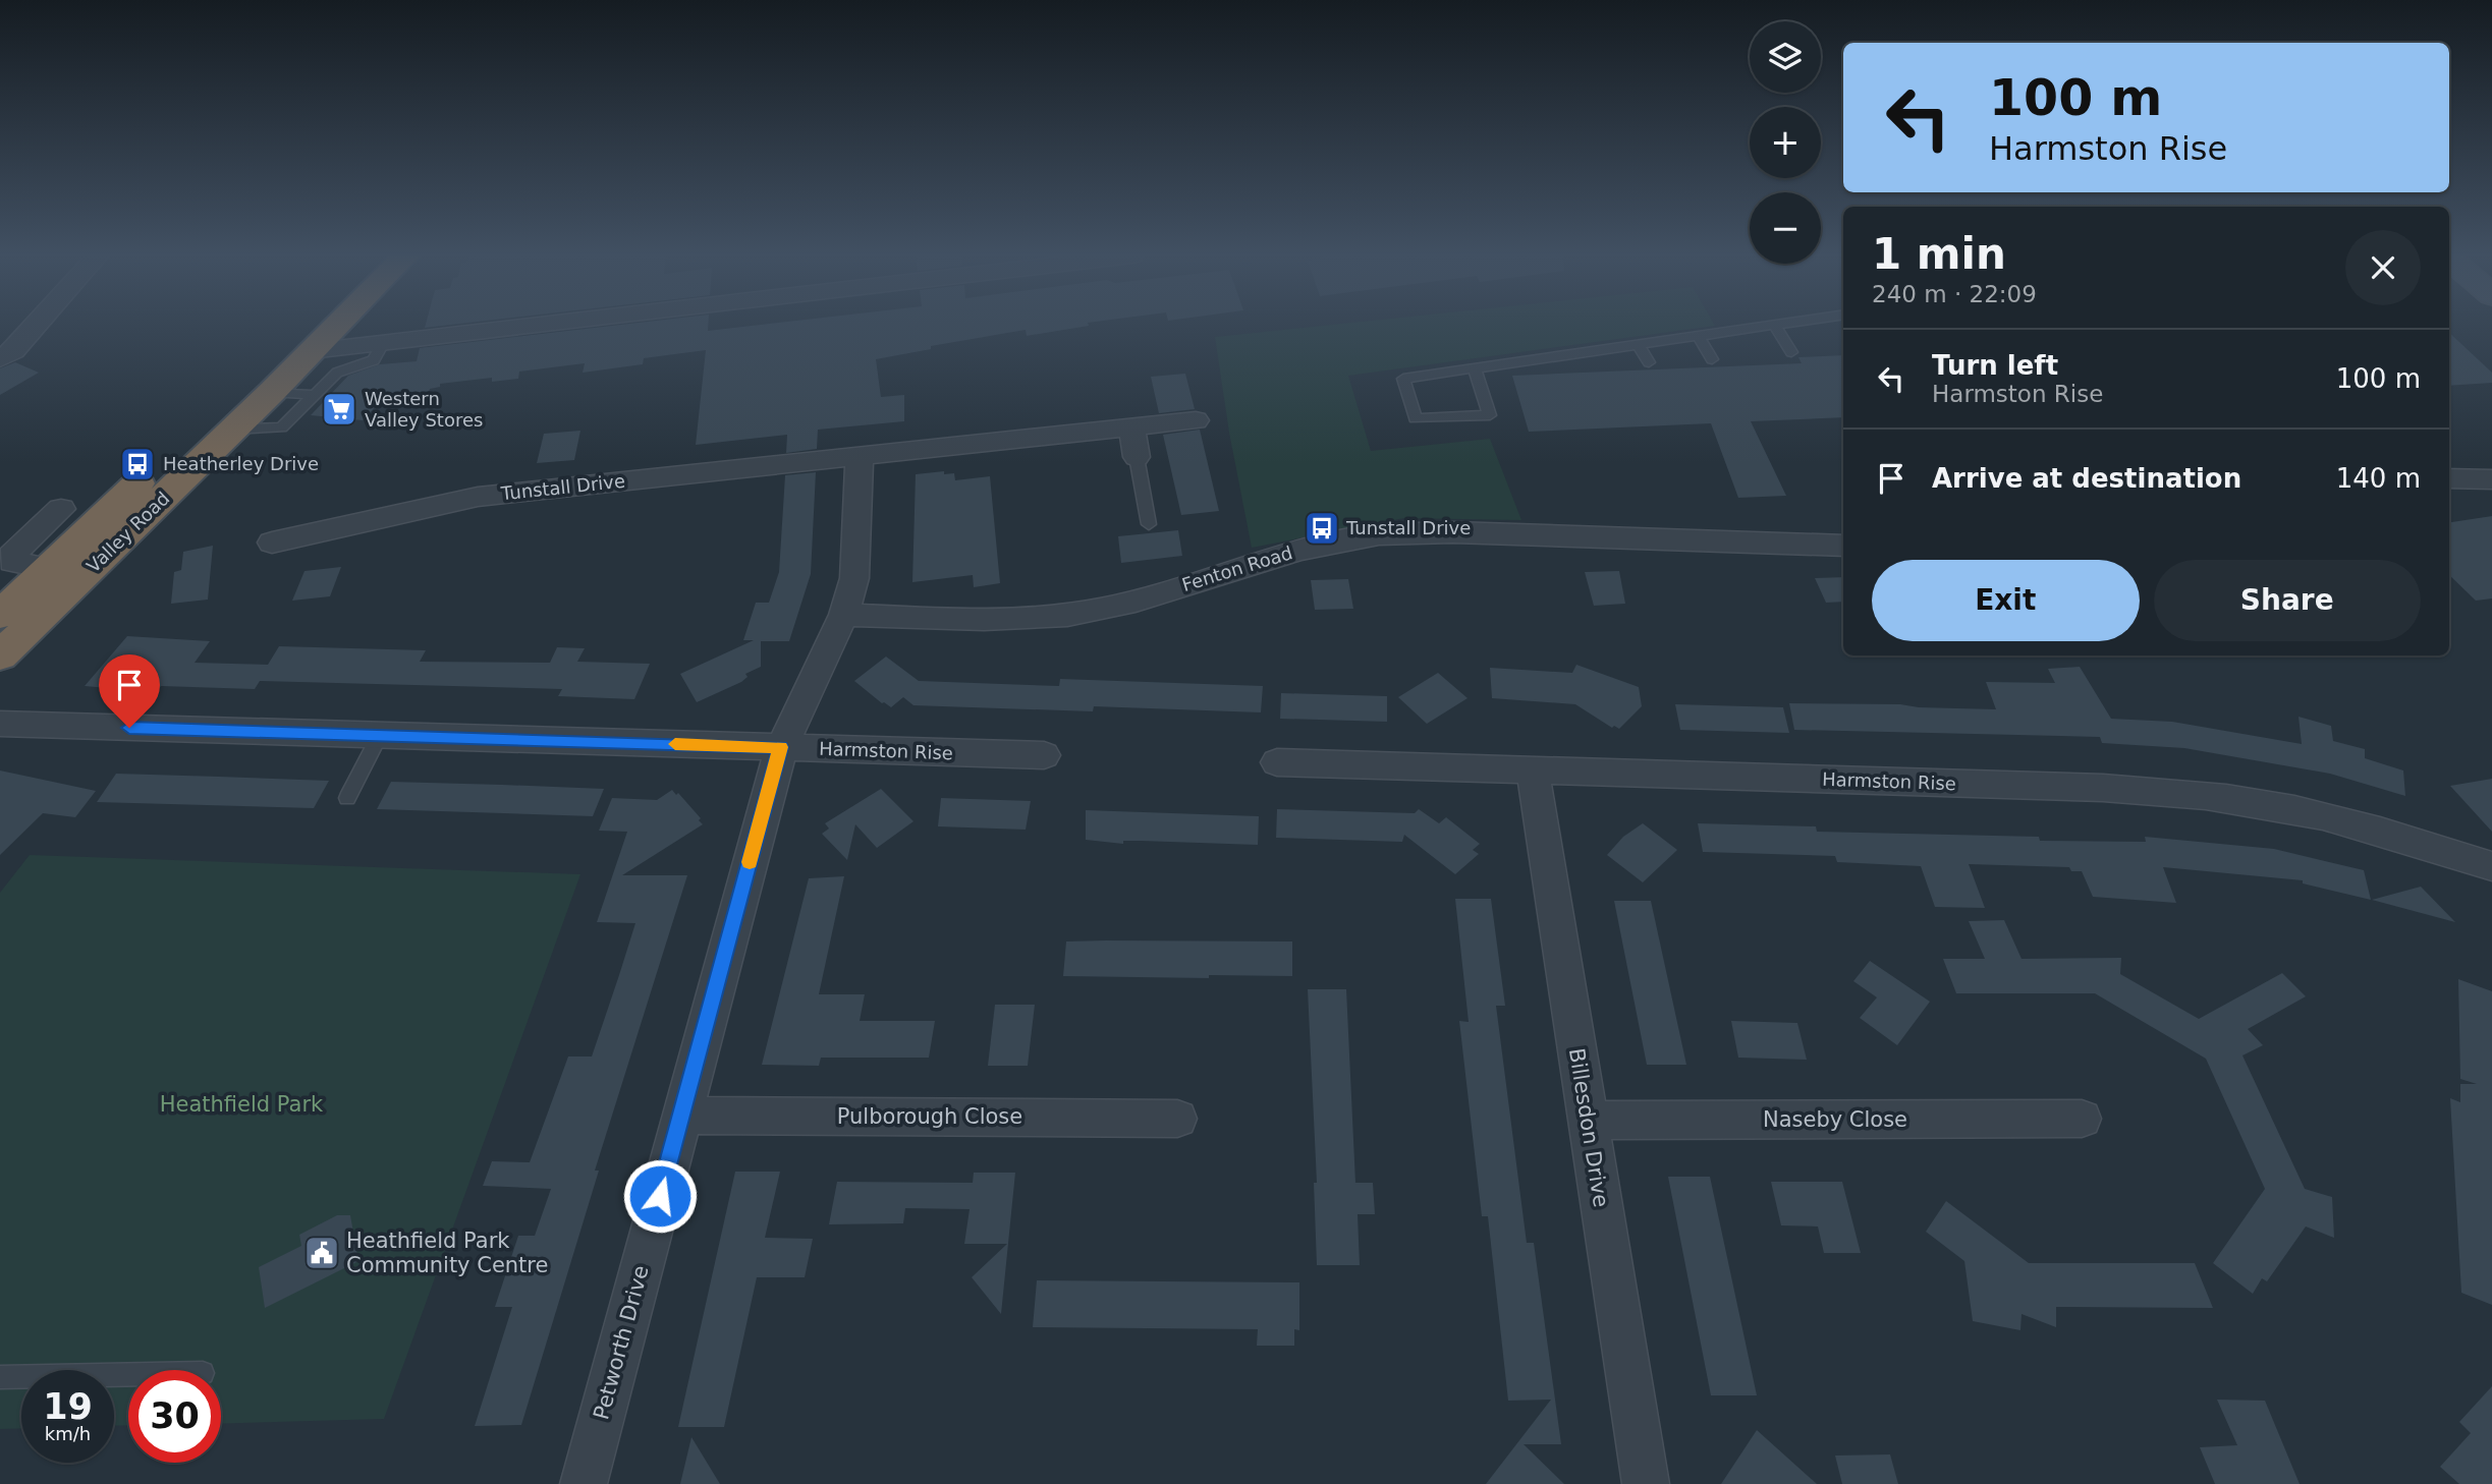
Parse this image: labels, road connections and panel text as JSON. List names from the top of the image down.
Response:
{
  "streets": {
    "highway": ["Valley Road"],
    "street": [
      "Tunstall Drive",
      "Fenton Road",
      "Harmston Rise",
      "Pulborough Close",
      "Naseby Close",
      "Billesdon Drive",
      "Petworth Drive"
    ]
  },
  "crossings": [
    ["Harmston Rise", "Billesdon Drive"],
    ["Harmston Rise", "Petworth Drive"],
    ["Pulborough Close", "Petworth Drive"],
    ["Naseby Close", "Billesdon Drive"]
  ],
  "parks": ["Heathfield Park"],
  "places": {
    "supermarket": ["Western Valley Stores"],
    "bus stop": ["Heatherley Drive", "Tunstall Drive"],
    "public building": ["Heathfield Park Community Centre"]
  },
  "page": {
    "map_buttons": ["+", "−"],
    "turn": ["100 m", "Harmston Rise"],
    "heading": ["1 min", "240 m · 22:09"],
    "list": [
      {
        "name": "Turn left",
        "note": "Harmston Rise",
        "value": "100 m"
      },
      {
        "name": "Arrive at destination",
        "value": "140 m"
      }
    ],
    "buttons": ["Exit", "Share"],
    "speed": "19 km/h",
    "limit": "30"
  }
}
